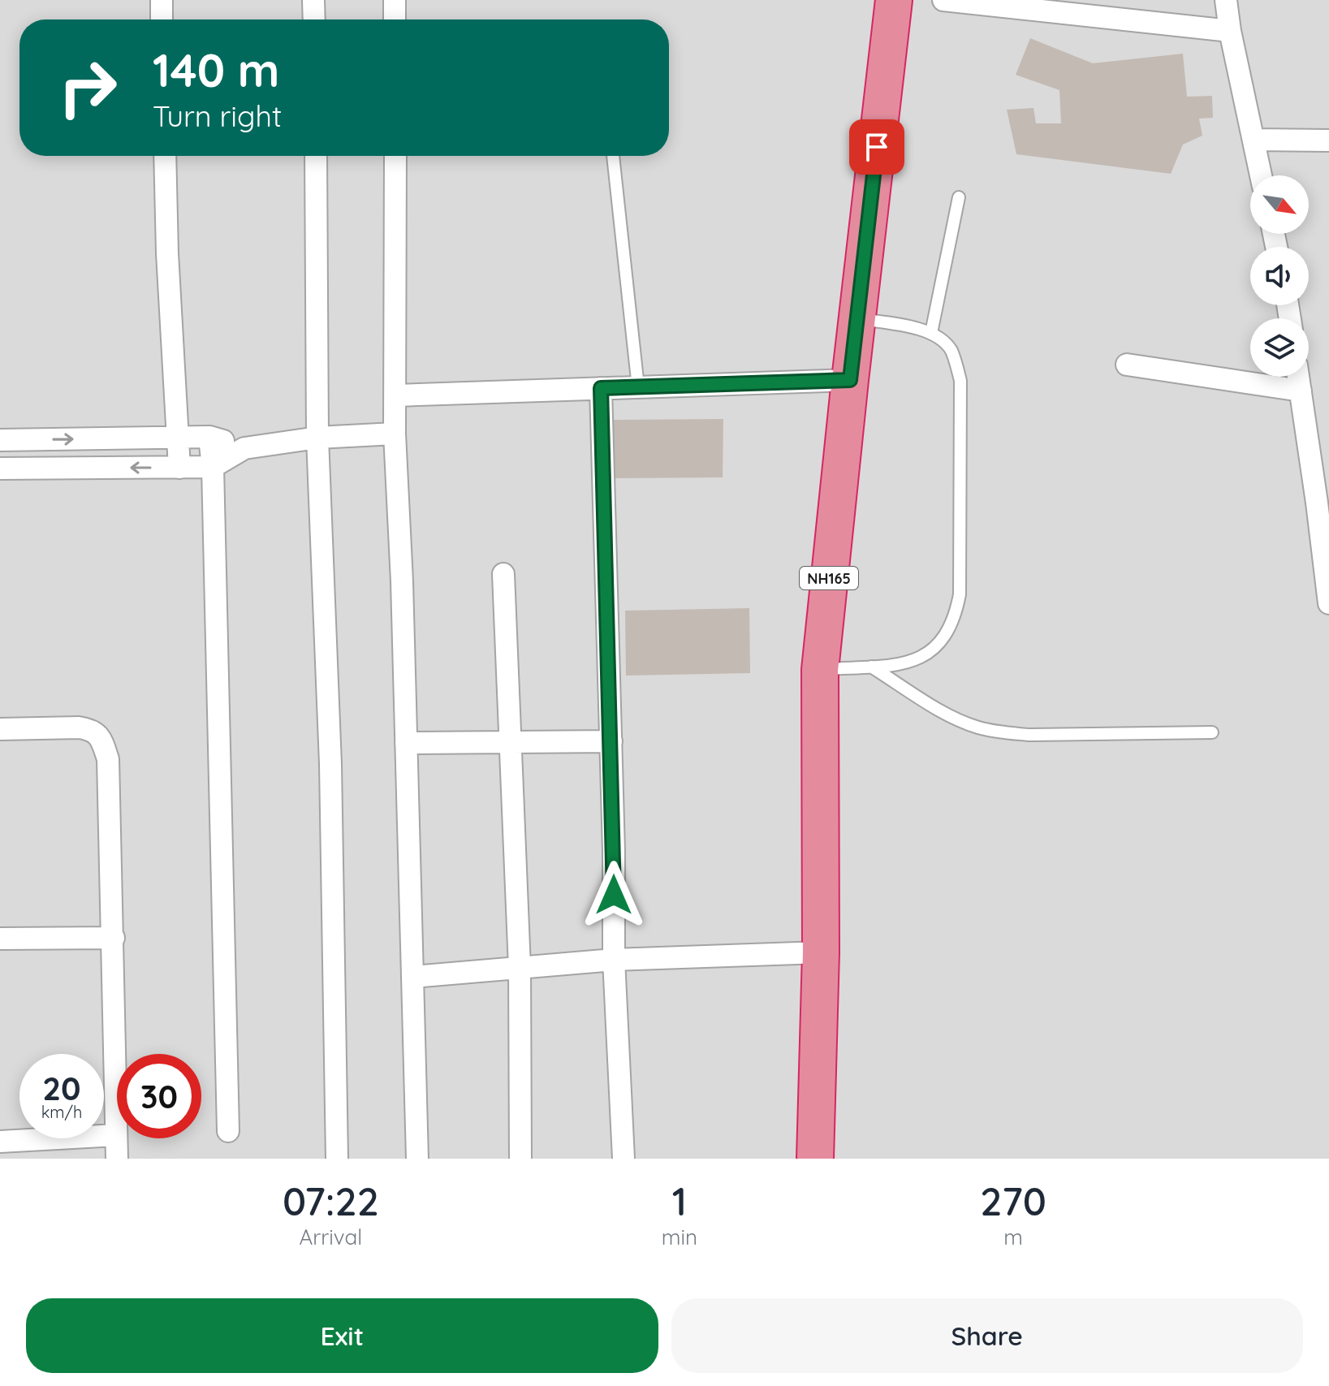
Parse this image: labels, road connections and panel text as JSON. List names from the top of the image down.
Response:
{
  "streets": {
    "highway": ["NH165"]
  },
  "north": "bottom right",
  "page": {
    "turn": ["140 m", "Turn right"],
    "speed": "20 km/h",
    "limit": "30",
    "eta": [
      "07:22",
      "Arrival",
      "1",
      "min",
      "270",
      "m"
    ],
    "buttons": ["Exit", "Share"]
  }
}
